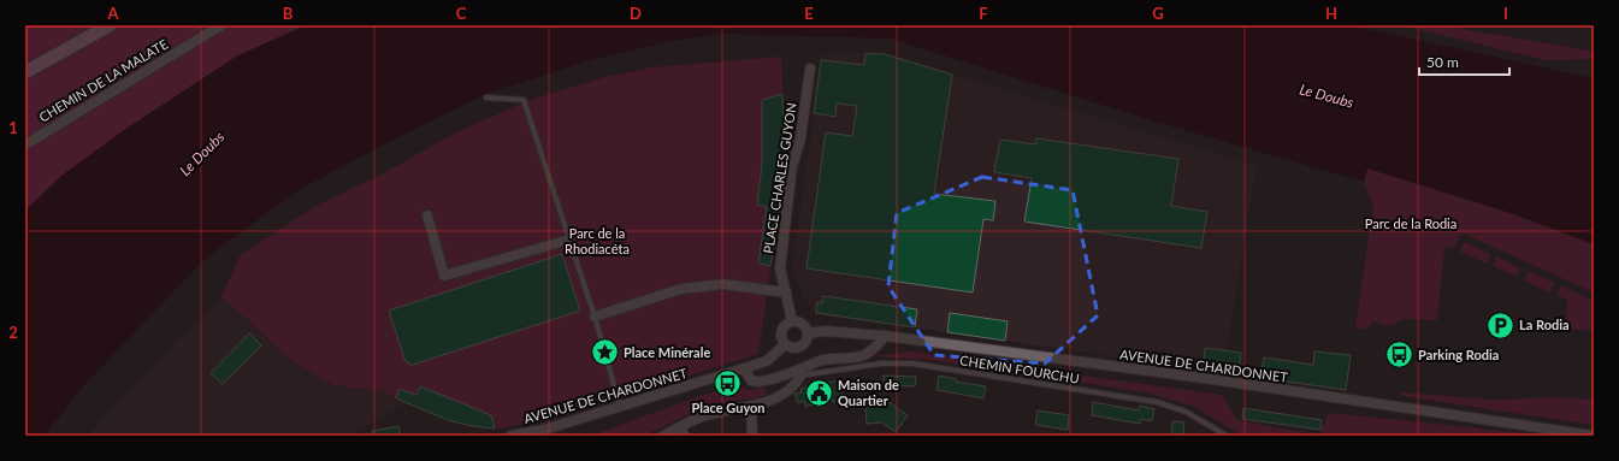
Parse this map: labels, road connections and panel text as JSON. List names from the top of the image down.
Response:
{
  "streets": {
    "street": ["CHEMIN DE LA MALATE", "PLACE CHARLES GUYON", "AVENUE DE CHARDONNET"],
    "lane": ["CHEMIN FOURCHU"]
  },
  "crossings": [
    ["PLACE CHARLES GUYON", "AVENUE DE CHARDONNET"]
  ],
  "water": ["Le Doubs"],
  "parks": ["Parc de la Rodia", "Parc de la Rhodiacéta"],
  "places": {
    "parking": ["La Rodia"],
    "place": ["Place Minérale"],
    "bus stop": ["Parking Rodia", "Place Guyon"],
    "public building": ["Maison de Quartier"]
  },
  "scale_bar": "50 m",
  "grid": {
    "columns": [
      "A",
      "B",
      "C",
      "D",
      "E",
      "F",
      "G",
      "H",
      "I"
    ],
    "rows": ["1", "2"]
  }
}
